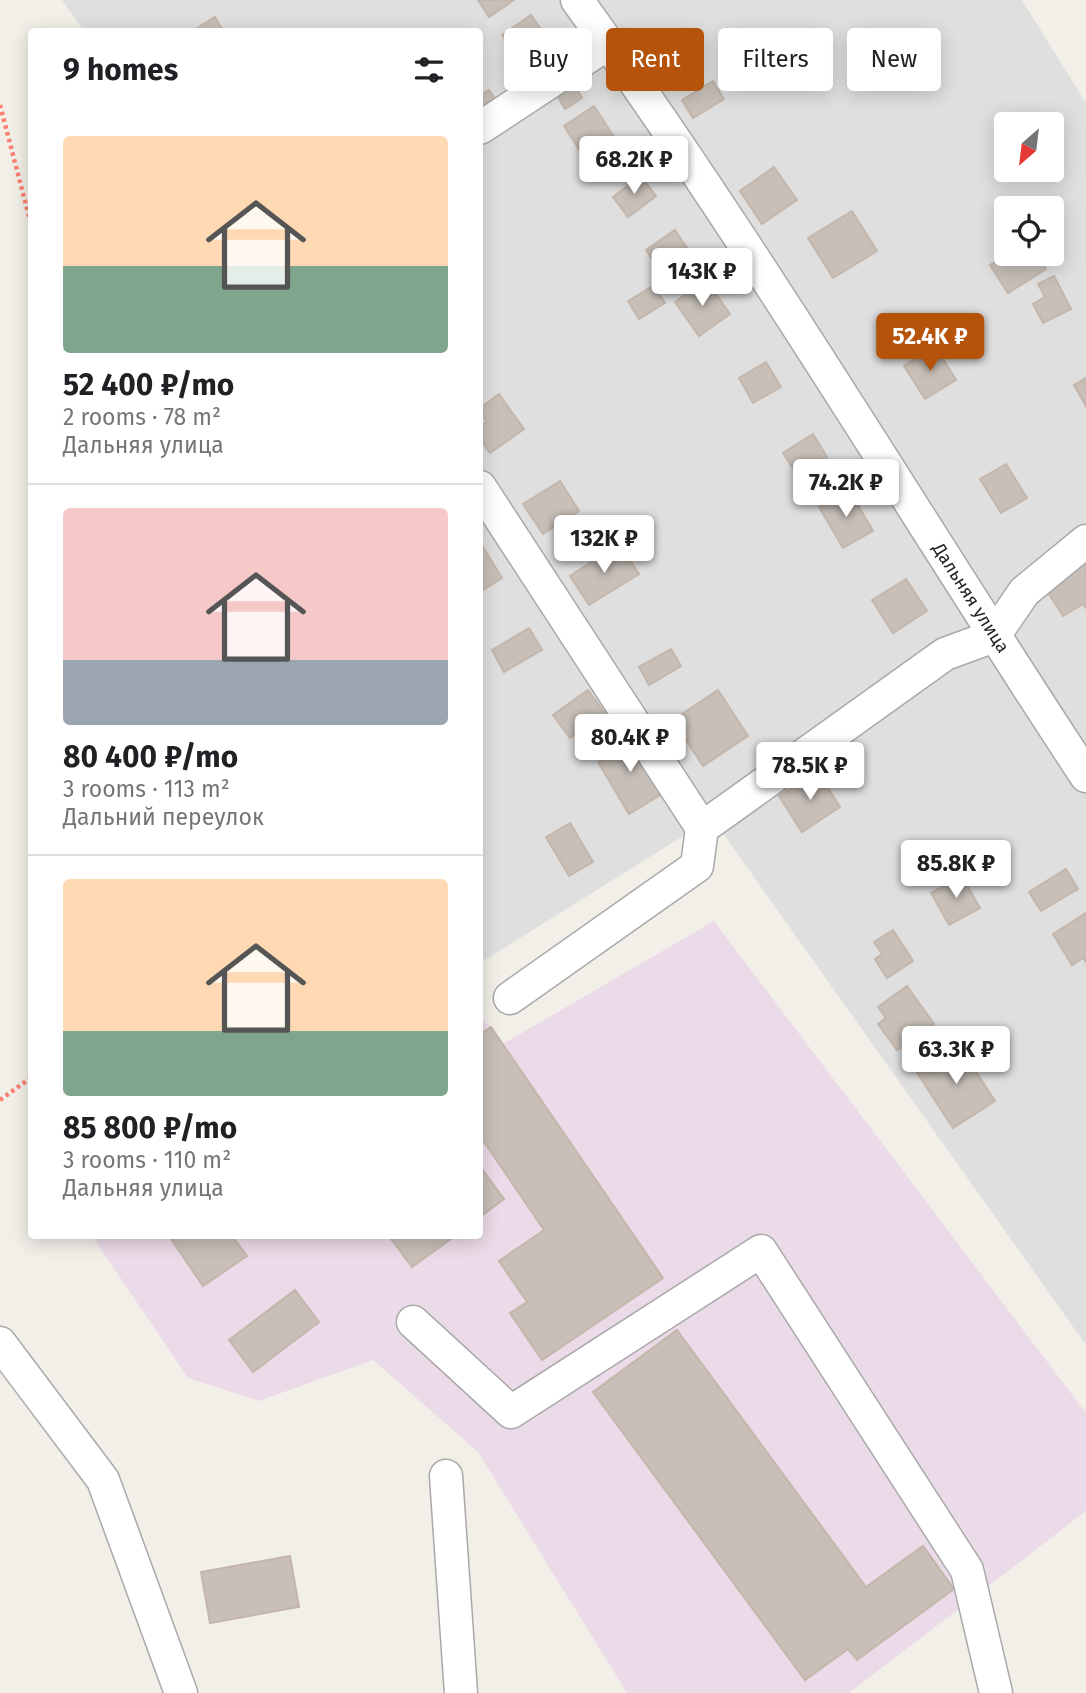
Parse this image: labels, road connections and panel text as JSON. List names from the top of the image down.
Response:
{
  "streets": {
    "street": ["Дальняя улица"]
  },
  "north": "bottom left",
  "page": {
    "chip": [
      "Buy",
      "Rent",
      "Filters",
      "New"
    ],
    "heading": "9 homes",
    "list": [
      {
        "name": "52 400 ₽/mo",
        "note": "2 rooms · 78 m² · Дальняя улица"
      },
      {
        "name": "80 400 ₽/mo",
        "note": "3 rooms · 113 m² · Дальний переулок"
      },
      {
        "name": "85 800 ₽/mo",
        "note": "3 rooms · 110 m² · Дальняя улица"
      }
    ],
    "price": [
      "68.2K ₽",
      "143K ₽",
      "52.4K ₽",
      "74.2K ₽",
      "132K ₽",
      "80.4K ₽",
      "78.5K ₽",
      "85.8K ₽",
      "63.3K ₽"
    ]
  }
}
